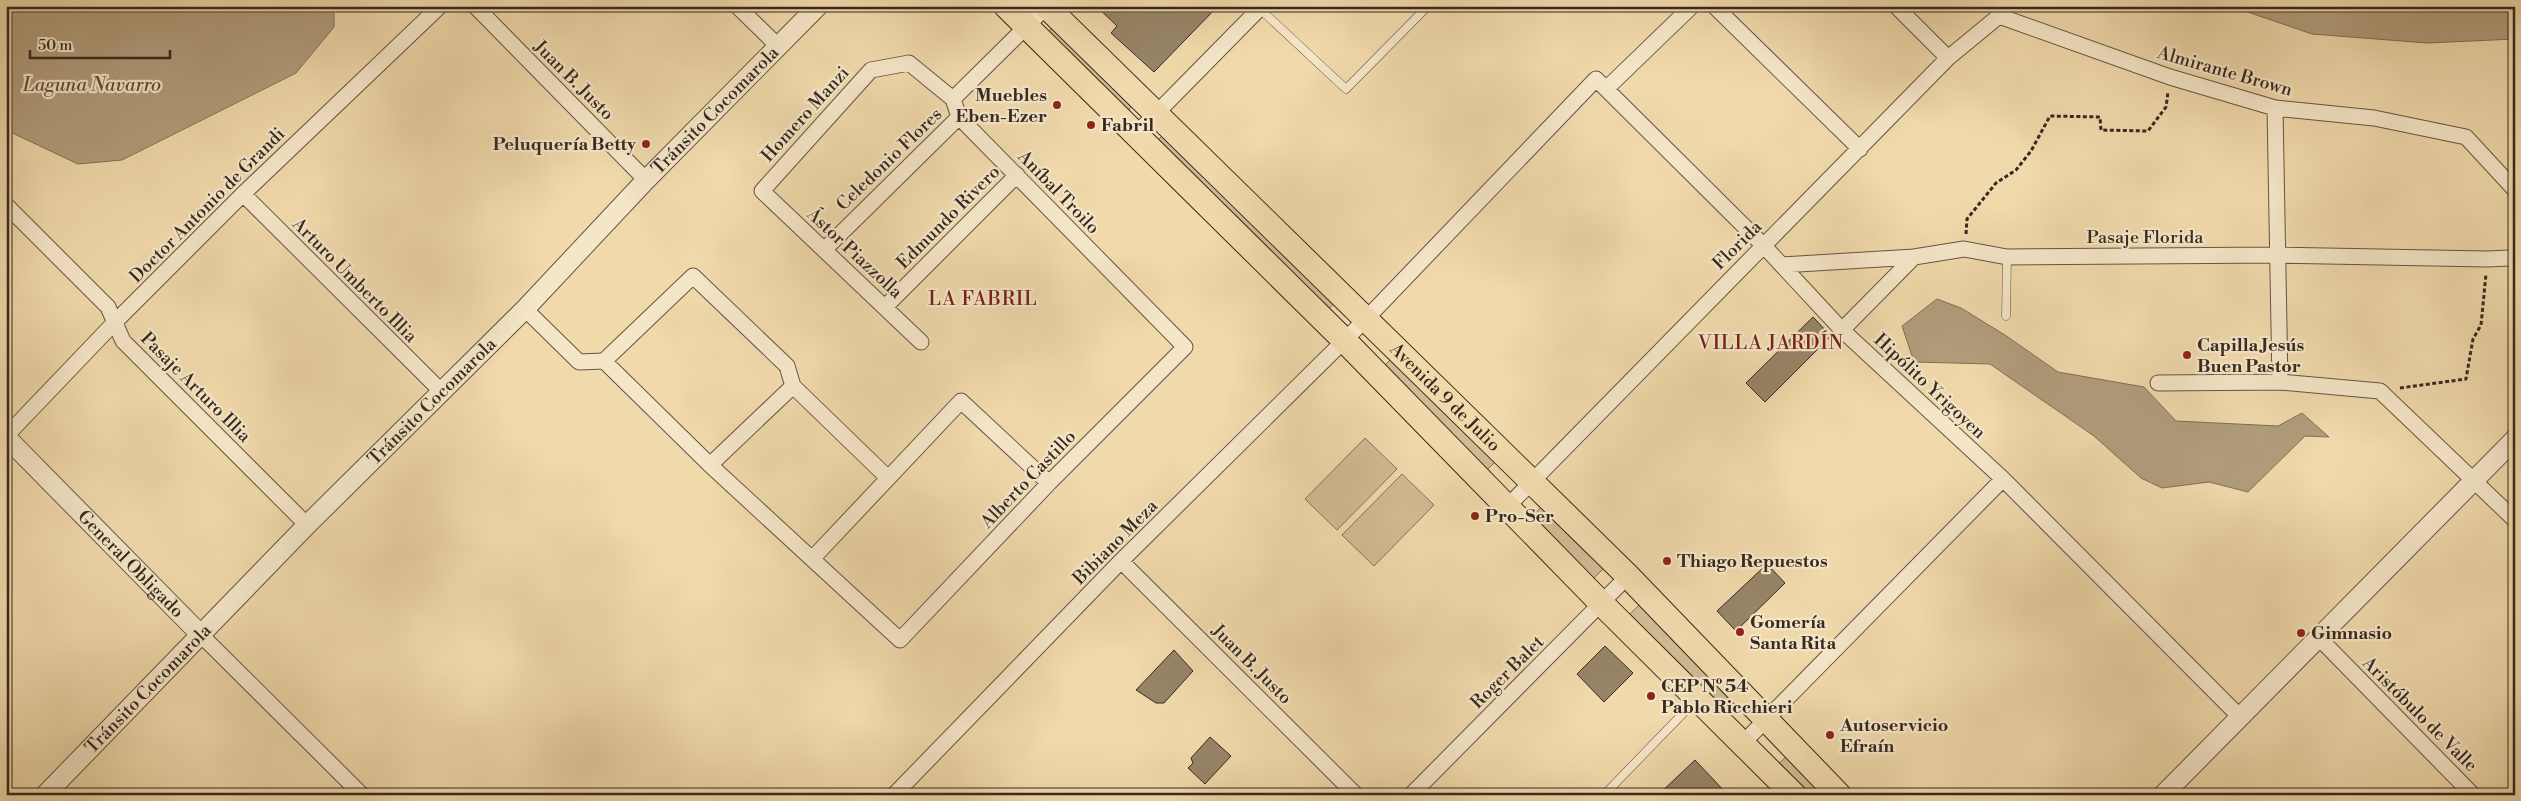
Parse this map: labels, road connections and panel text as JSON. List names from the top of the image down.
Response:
{
  "streets": {
    "main road": ["Avenida 9 de Julio"],
    "street": [
      "Almirante Brown",
      "Juan B. Justo",
      "Tránsito Cocomarola",
      "Homero Manzi",
      "Celedonio Flores",
      "Aníbal Troilo",
      "Doctor Antonio de Grandi",
      "Edmundo Rivero",
      "Pasaje Florida",
      "Florida",
      "Ástor Piazzolla",
      "Arturo Umberto Illia",
      "Hipólito Yrigoyen",
      "Pasaje Arturo Illia",
      "Alberto Castillo",
      "Bibiano Meza",
      "General Obligado",
      "Roger Balet",
      "Aristóbulo de Valle"
    ]
  },
  "crossings": [
    ["Almirante Brown", "Florida"],
    ["Juan B. Justo", "Tránsito Cocomarola"],
    ["Juan B. Justo", "Bibiano Meza"],
    ["Tránsito Cocomarola", "Arturo Umberto Illia"],
    ["Tránsito Cocomarola", "Pasaje Arturo Illia"],
    ["Tránsito Cocomarola", "General Obligado"],
    ["Homero Manzi", "Celedonio Flores"],
    ["Homero Manzi", "Aníbal Troilo"],
    ["Homero Manzi", "Ástor Piazzolla"],
    ["Celedonio Flores", "Aníbal Troilo"],
    ["Celedonio Flores", "Ástor Piazzolla"],
    ["Celedonio Flores", "Avenida 9 de Julio"],
    ["Aníbal Troilo", "Edmundo Rivero"],
    ["Aníbal Troilo", "Alberto Castillo"],
    ["Doctor Antonio de Grandi", "Arturo Umberto Illia"],
    ["Doctor Antonio de Grandi", "Pasaje Arturo Illia"],
    ["Doctor Antonio de Grandi", "General Obligado"],
    ["Edmundo Rivero", "Ástor Piazzolla"],
    ["Pasaje Florida", "Hipólito Yrigoyen"],
    ["Florida", "Hipólito Yrigoyen"],
    ["Florida", "Avenida 9 de Julio"],
    ["Hipólito Yrigoyen", "Bibiano Meza"],
    ["Avenida 9 de Julio", "Bibiano Meza"],
    ["Avenida 9 de Julio", "Roger Balet"]
  ],
  "districts": ["LA FABRIL", "VILLA JARDÍN"],
  "water": ["Laguna Navarro"],
  "places": [
    "Muebles Eben-Ezer",
    "Fabril",
    "Peluquería Betty",
    "Capilla Jesús Buen Pastor",
    "Pro-Ser",
    "Thiago Repuestos",
    "Gomería Santa Rita",
    "Gimnasio",
    "CEP Nº 54 Pablo Ricchieri",
    "Autoservicio Efraín"
  ],
  "scale_bar": "50 m"
}
